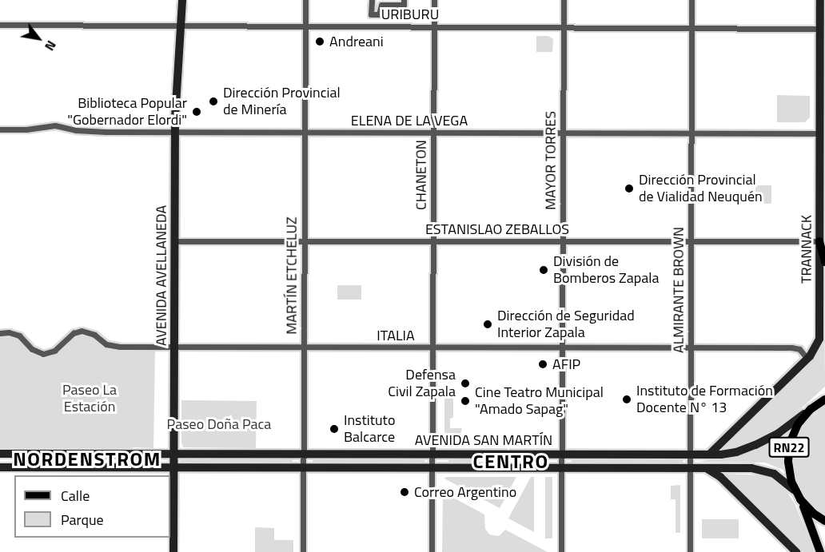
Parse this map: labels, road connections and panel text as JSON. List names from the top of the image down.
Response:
{
  "streets": {
    "main road": [
      "TRANNACK",
      "AVENIDA AVELLANEDA",
      "AVENIDA SAN MARTÍN",
      "RN22"
    ],
    "street": [
      "URIBURU",
      "ELENA DE LA VEGA",
      "MAYOR TORRES",
      "CHANETON",
      "ESTANISLAO ZEBALLOS",
      "MARTÍN ETCHELUZ",
      "ALMIRANTE BROWN",
      "ITALIA"
    ]
  },
  "crossings": [
    ["URIBURU", "MAYOR TORRES"],
    ["URIBURU", "CHANETON"],
    ["URIBURU", "TRANNACK"],
    ["URIBURU", "AVENIDA AVELLANEDA"],
    ["URIBURU", "MARTÍN ETCHELUZ"],
    ["URIBURU", "ALMIRANTE BROWN"],
    ["ELENA DE LA VEGA", "MAYOR TORRES"],
    ["ELENA DE LA VEGA", "CHANETON"],
    ["ELENA DE LA VEGA", "TRANNACK"],
    ["ELENA DE LA VEGA", "AVENIDA AVELLANEDA"],
    ["ELENA DE LA VEGA", "MARTÍN ETCHELUZ"],
    ["ELENA DE LA VEGA", "ALMIRANTE BROWN"],
    ["MAYOR TORRES", "ESTANISLAO ZEBALLOS"],
    ["MAYOR TORRES", "ITALIA"],
    ["MAYOR TORRES", "AVENIDA SAN MARTÍN"],
    ["CHANETON", "ESTANISLAO ZEBALLOS"],
    ["CHANETON", "ITALIA"],
    ["CHANETON", "AVENIDA SAN MARTÍN"],
    ["ESTANISLAO ZEBALLOS", "TRANNACK"],
    ["ESTANISLAO ZEBALLOS", "AVENIDA AVELLANEDA"],
    ["ESTANISLAO ZEBALLOS", "MARTÍN ETCHELUZ"],
    ["ESTANISLAO ZEBALLOS", "ALMIRANTE BROWN"],
    ["TRANNACK", "ITALIA"],
    ["TRANNACK", "AVENIDA SAN MARTÍN"],
    ["AVENIDA AVELLANEDA", "ITALIA"],
    ["AVENIDA AVELLANEDA", "AVENIDA SAN MARTÍN"],
    ["MARTÍN ETCHELUZ", "ITALIA"],
    ["MARTÍN ETCHELUZ", "AVENIDA SAN MARTÍN"],
    ["ALMIRANTE BROWN", "ITALIA"],
    ["ALMIRANTE BROWN", "AVENIDA SAN MARTÍN"],
    ["AVENIDA SAN MARTÍN", "RN22"]
  ],
  "districts": ["NORDENSTROM", "CENTRO"],
  "parks": ["Paseo La Estación", "Paseo Doña Paca"],
  "places": [
    "Andreani",
    "Dirección Provincial de Minería",
    "Biblioteca Popular \"Gobernador Elordi\"",
    "Dirección Provincial de Vialidad Neuquén",
    "División de Bomberos Zapala",
    "Dirección de Seguridad Interior Zapala",
    "AFIP",
    "Defensa Civil Zapala",
    "Instituto de Formación Docente N° 13",
    "Cine Teatro Municipal \"Amado Sapag\"",
    "Instituto Balcarce",
    "Correo Argentino"
  ],
  "legend": ["Calle", "Parque"],
  "north": "bottom right"
}
